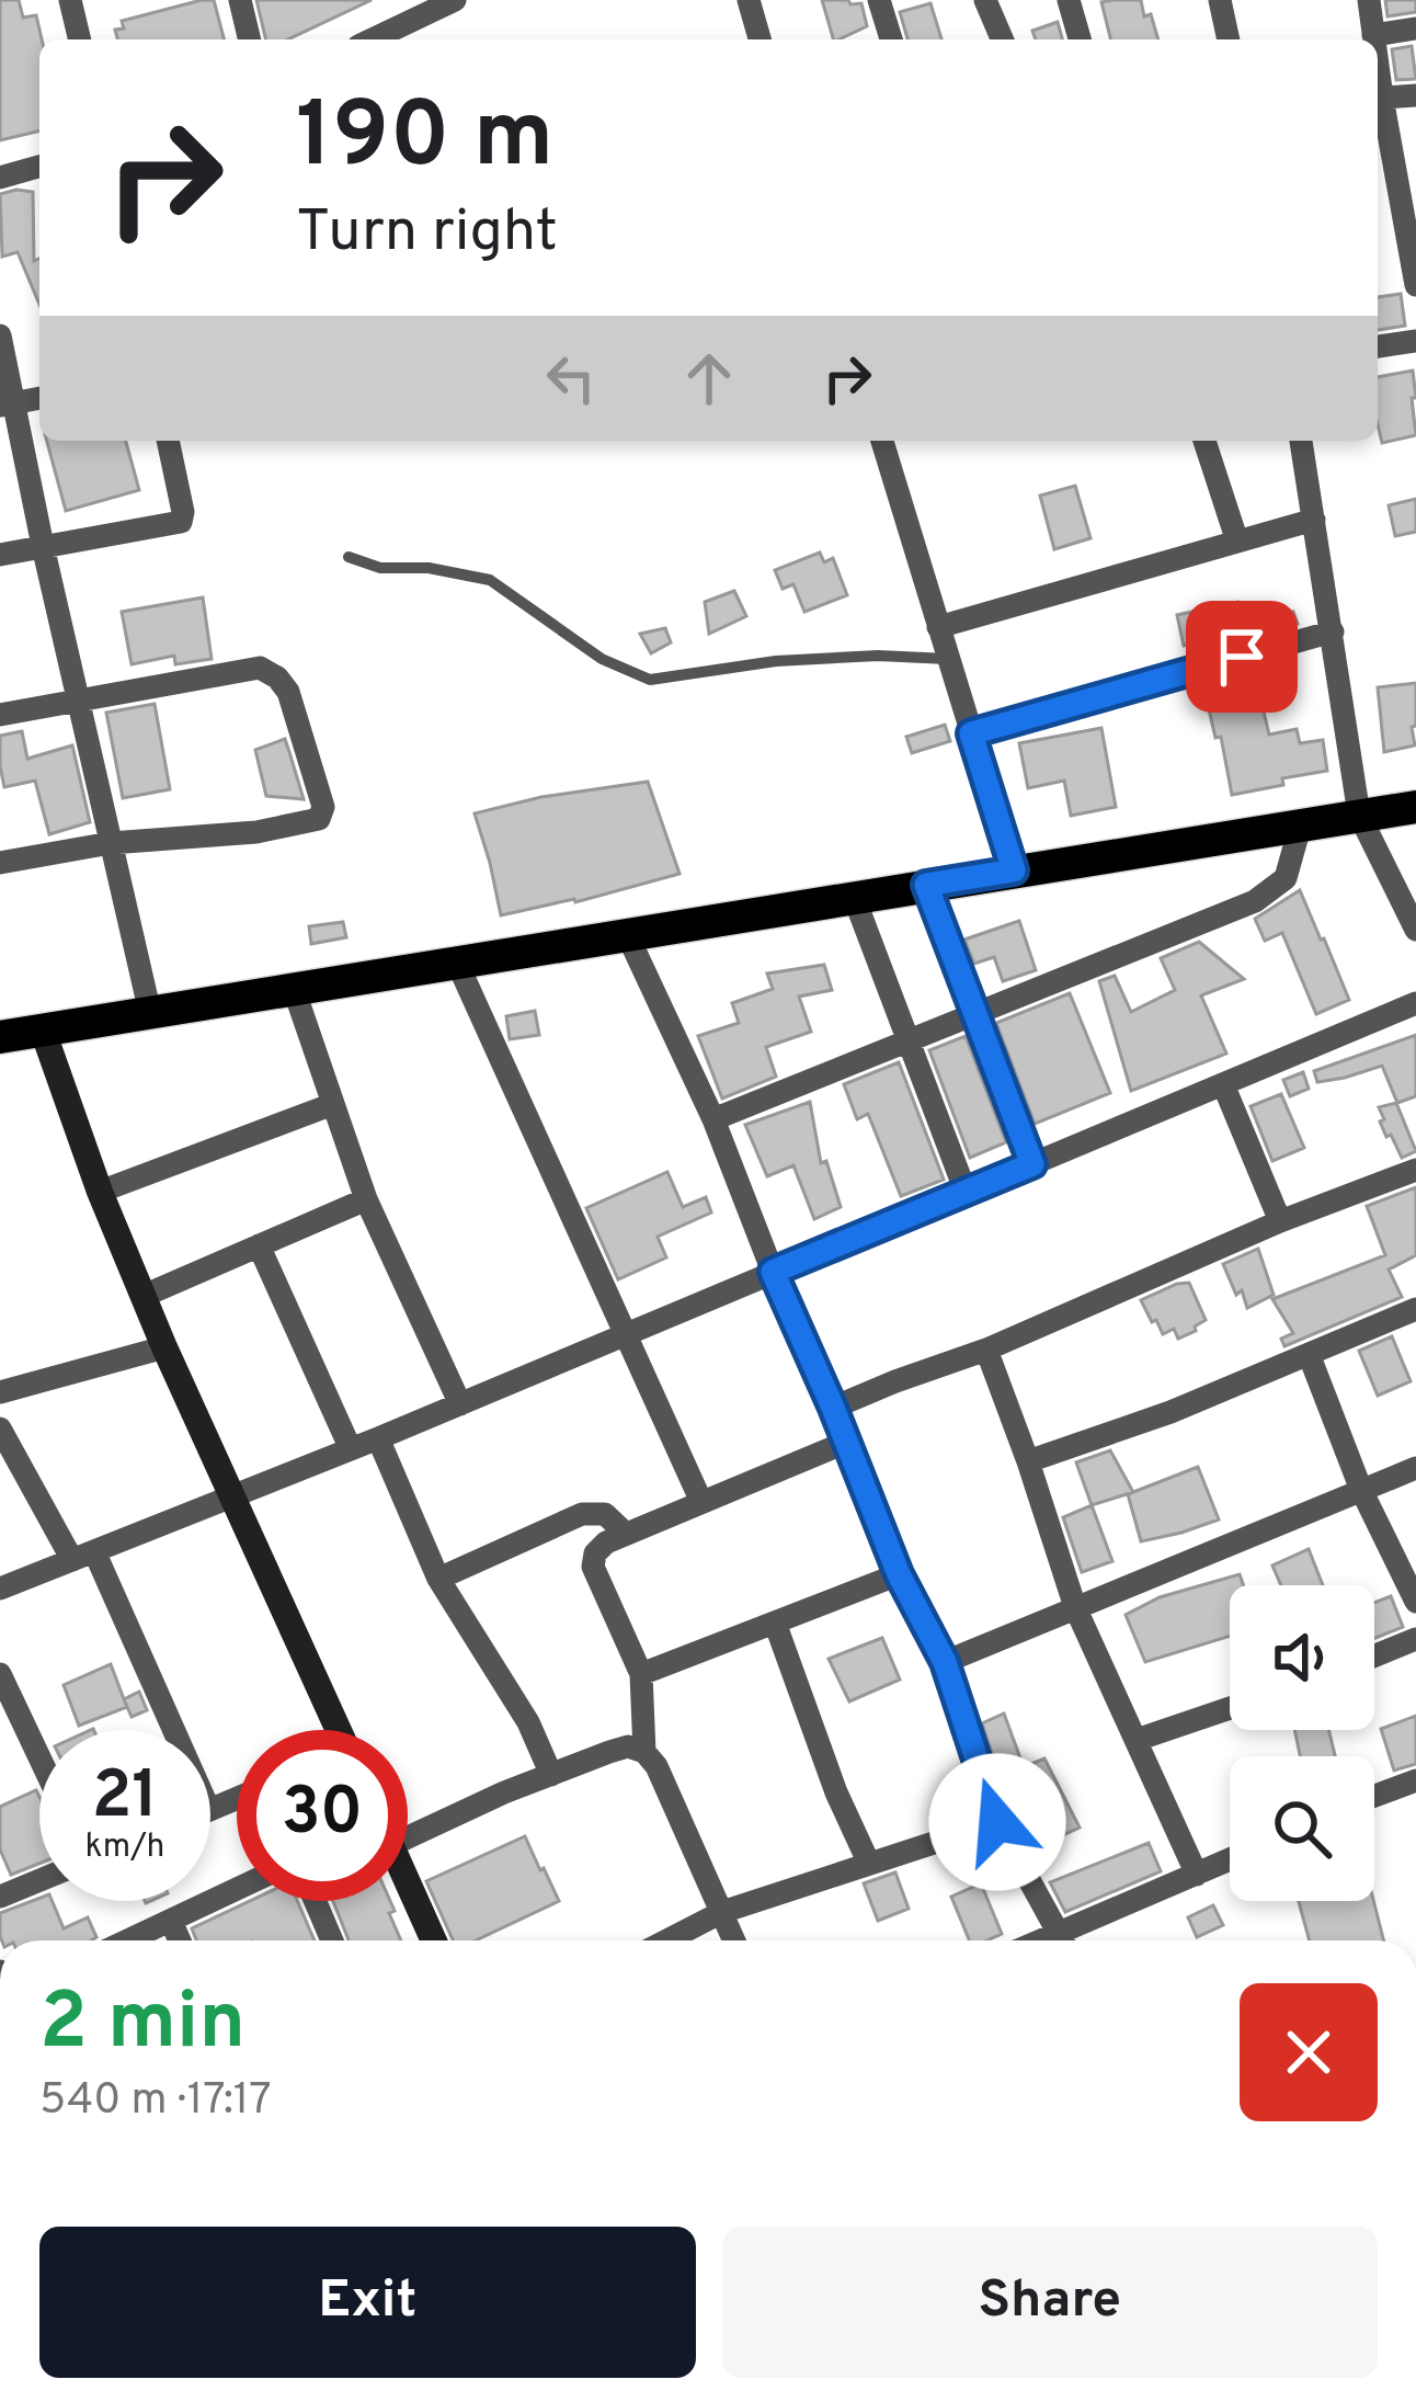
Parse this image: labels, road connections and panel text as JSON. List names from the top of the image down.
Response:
{
  "page": {
    "turn": ["190 m", "Turn right"],
    "speed": "21 km/h",
    "limit": "30",
    "heading": ["2 min", "540 m · 17:17"],
    "buttons": ["Exit", "Share"]
  }
}
